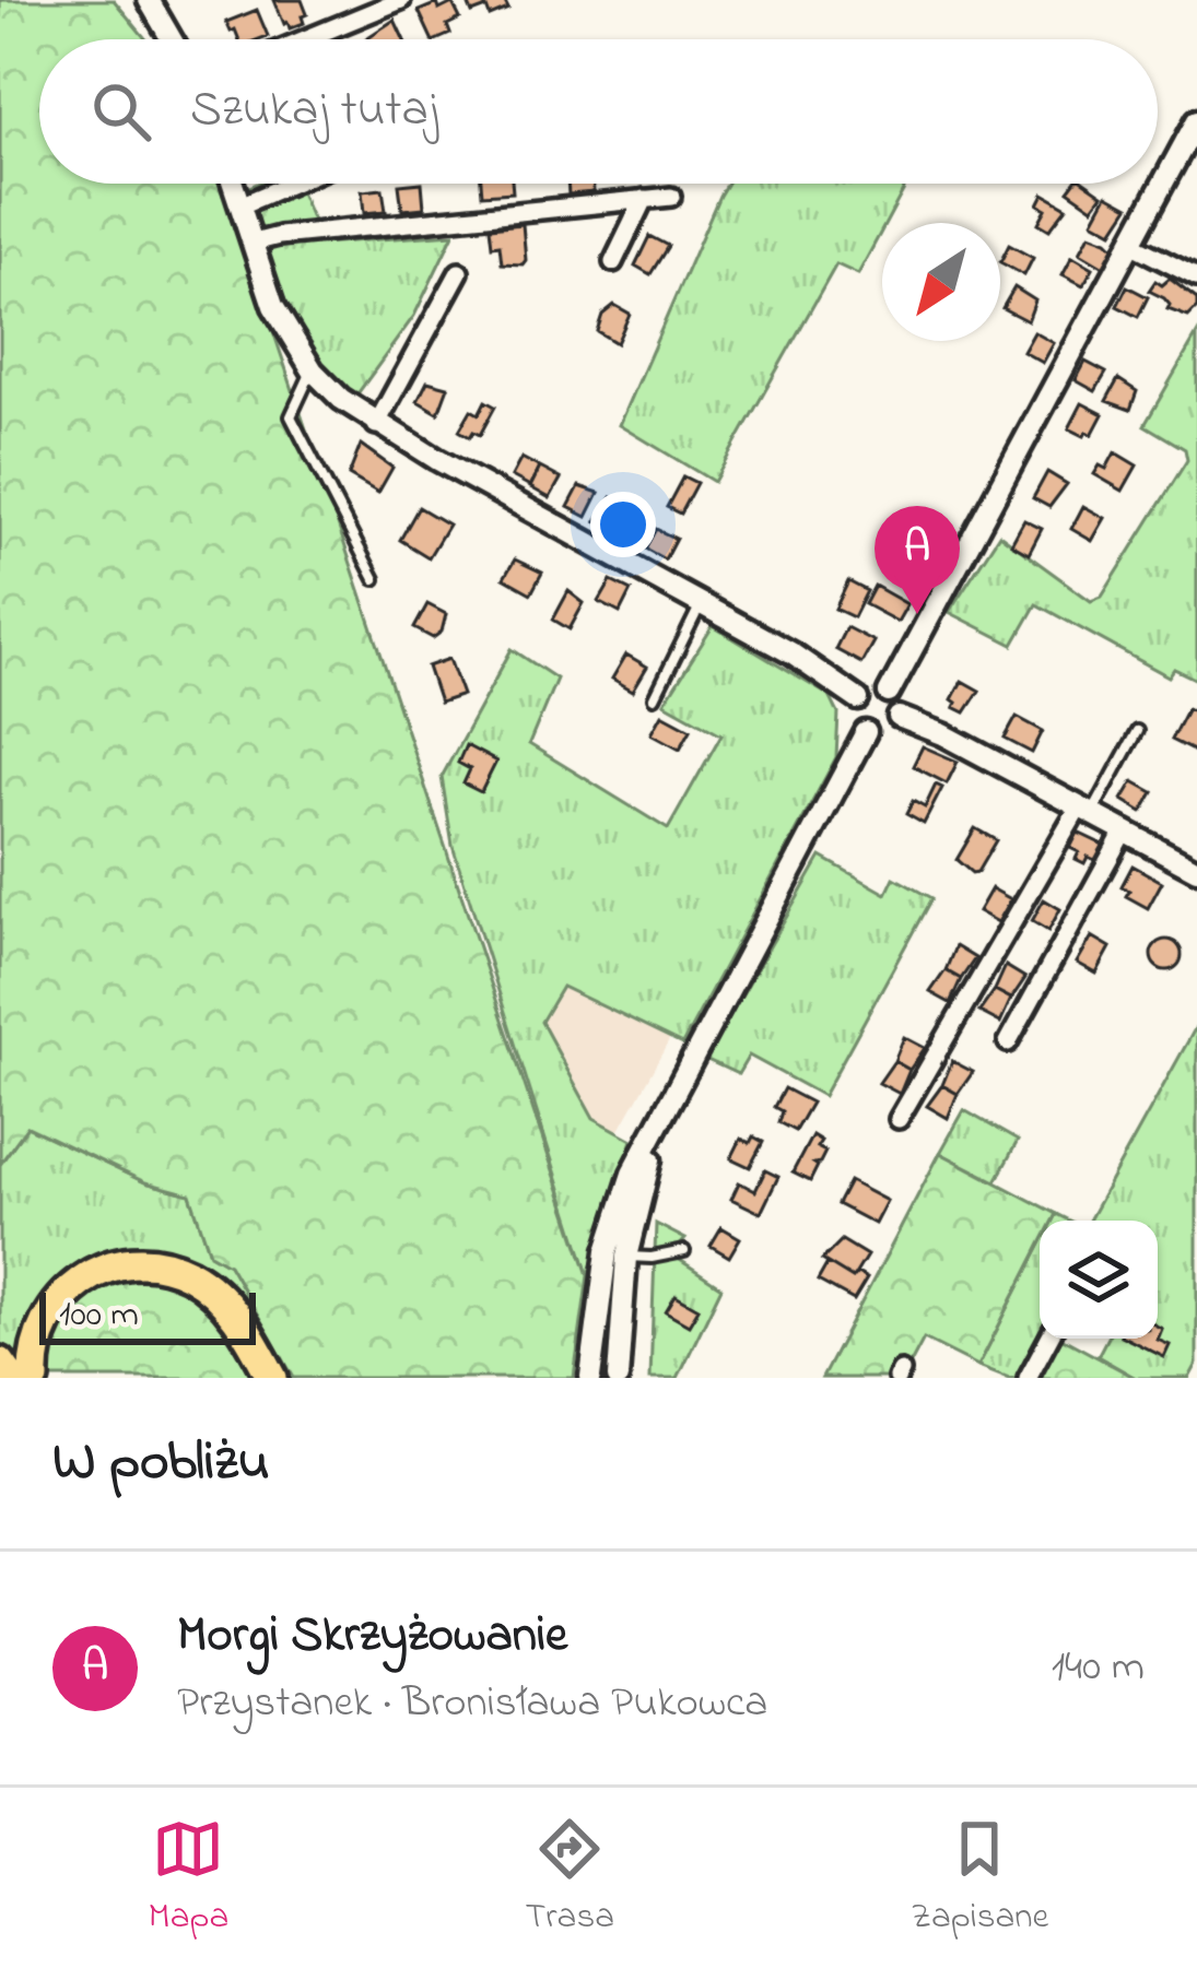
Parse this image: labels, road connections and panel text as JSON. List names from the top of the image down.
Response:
{
  "scale_bar": "100 m",
  "north": "bottom left",
  "page": {
    "search": "Szukaj tutaj",
    "pins": "A",
    "scale": "100 m",
    "heading": "W pobliżu",
    "list": [
      {
        "mark": "A",
        "name": "Morgi Skrzyżowanie",
        "note": "Przystanek · Bronisława Pukowca",
        "value": "140 m"
      }
    ],
    "nav": ["Mapa", "Trasa", "Zapisane"]
  }
}
